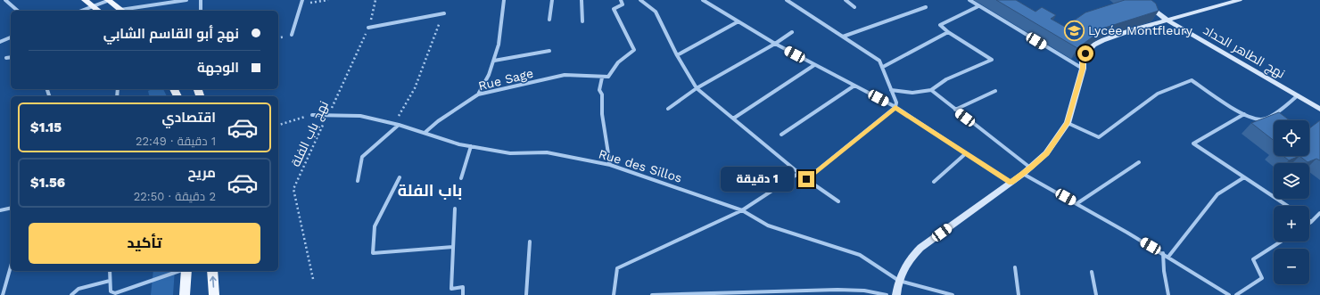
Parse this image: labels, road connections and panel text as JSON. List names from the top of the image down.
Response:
{
  "streets": {
    "street": ["نهج الطاهر الحداد", "Rue Sage", "Rue des Sillos"],
    "path": ["نهج باب الفلة"]
  },
  "crossings": [
    ["Rue Sage", "Rue des Sillos"],
    ["نهج باب الفلة", "Rue des Sillos"]
  ],
  "districts": ["باب الفلة"],
  "places": {
    "school or university": ["Lycée Montfleury"]
  },
  "page": {
    "banner": ["نهج أبو القاسم الشابي", "الوجهة"],
    "list": [
      {
        "name": "اقتصادي",
        "note": "1 دقيقة · 22:49",
        "value": "$1.15"
      },
      {
        "name": "مريح",
        "note": "2 دقيقة · 22:50",
        "value": "$1.56"
      }
    ],
    "map_buttons": ["+", "−"],
    "bubble": "1 دقيقة",
    "buttons": "تأكيد"
  }
}
